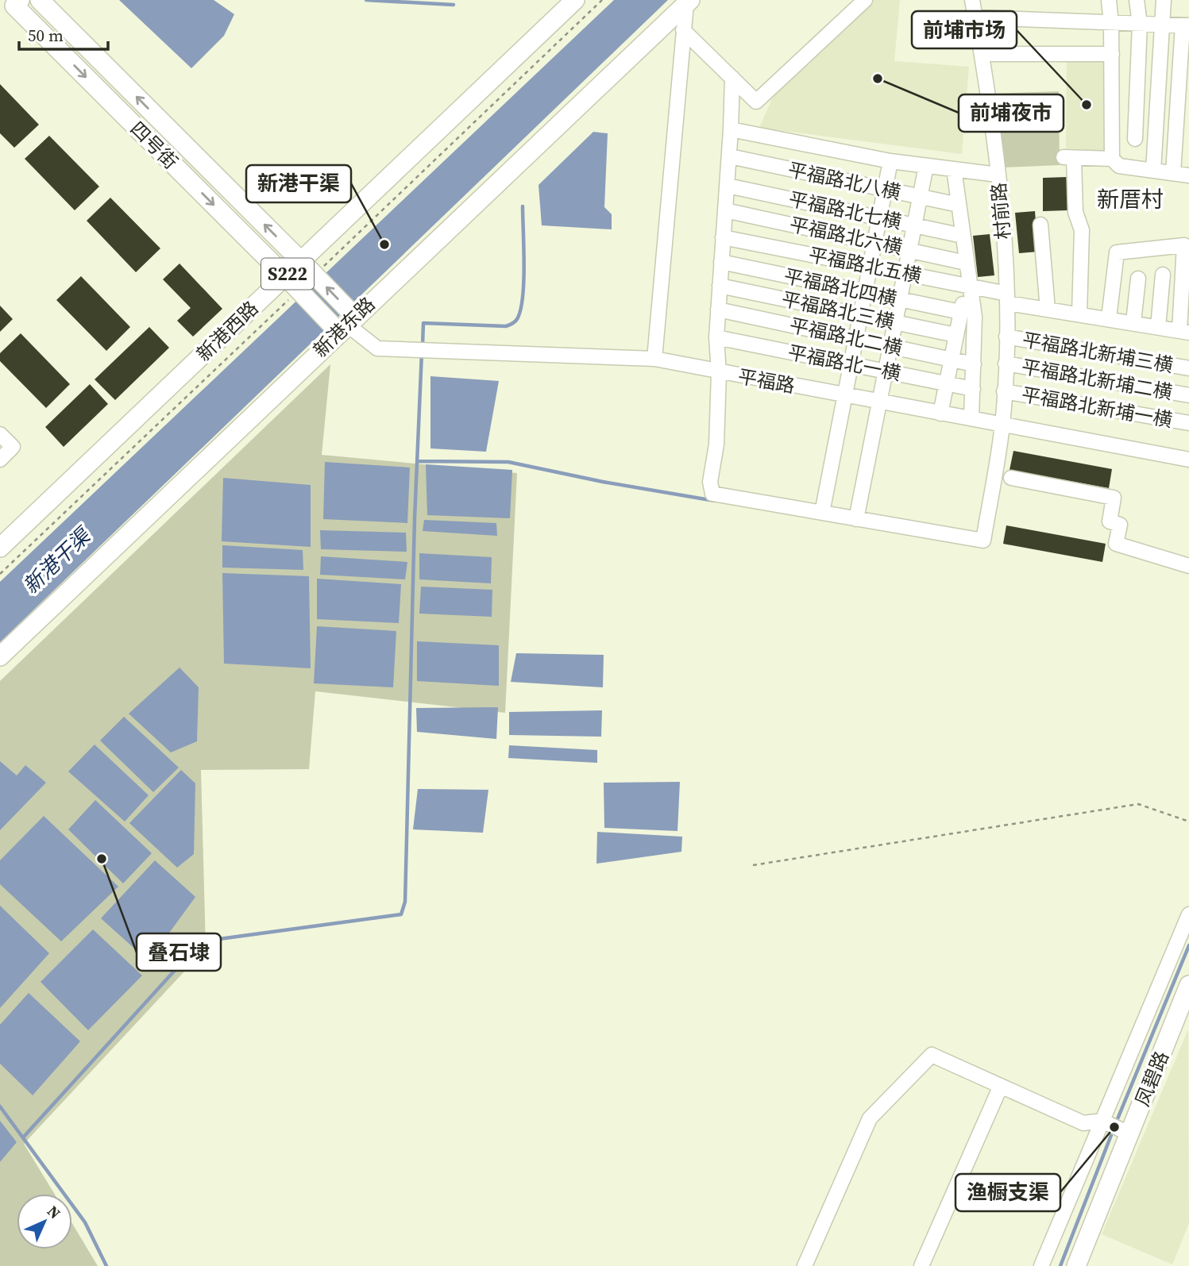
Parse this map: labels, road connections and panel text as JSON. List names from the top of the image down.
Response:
{
  "streets": {
    "main road": [
      "四号街",
      "S222",
      "新港东路",
      "新港西路",
      "凤碧路"
    ],
    "street": [
      "平福路北八横",
      "平福路北七横",
      "村前路",
      "平福路北六横",
      "平福路北五横",
      "平福路北四横",
      "平福路北三横",
      "平福路北二横",
      "平福路北新埔三横",
      "平福路北一横",
      "平福路北新埔二横",
      "平福路",
      "平福路北新埔一横"
    ]
  },
  "crossings": [
    ["四号街", "新港东路"],
    ["四号街", "平福路"],
    ["村前路", "平福路北五横"],
    ["村前路", "平福路北新埔三横"],
    ["村前路", "平福路北新埔二横"],
    ["村前路", "平福路"],
    ["村前路", "平福路北新埔一横"],
    ["新港东路", "平福路"]
  ],
  "districts": ["新厝村"],
  "water": ["新港干渠"],
  "places": [
    "前埔夜市",
    "前埔市场",
    "新港干渠",
    "叠石埭",
    "渔橱支渠"
  ],
  "scale_bar": "50 m",
  "north": "top right"
}
